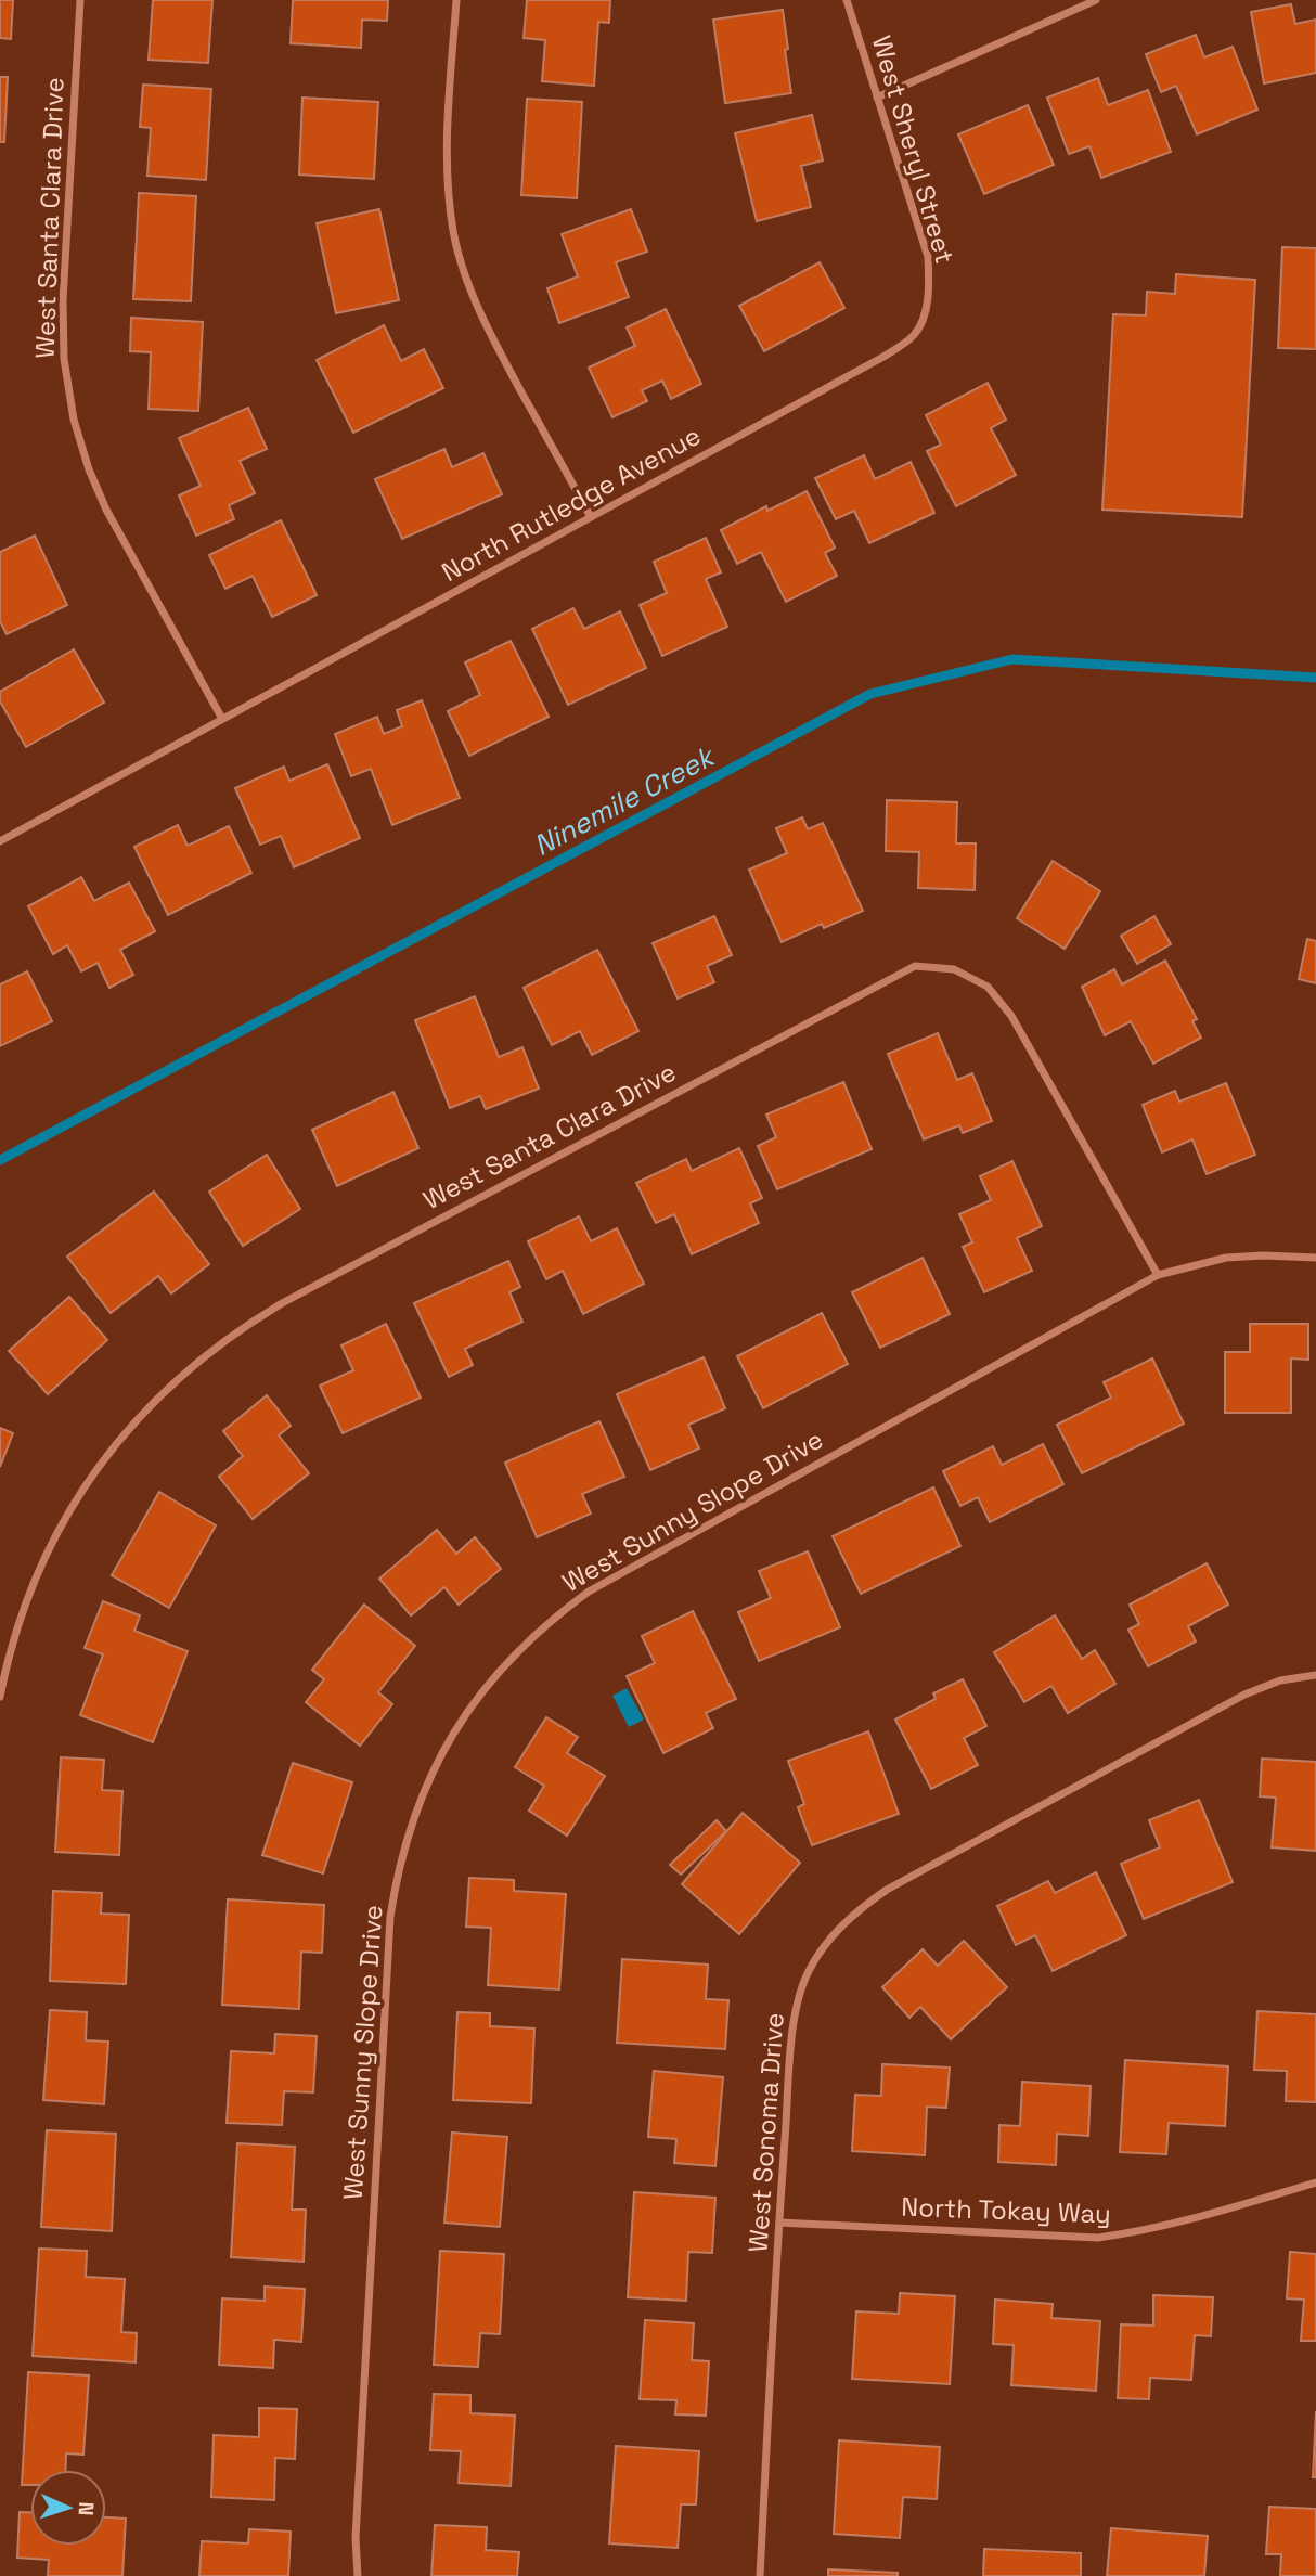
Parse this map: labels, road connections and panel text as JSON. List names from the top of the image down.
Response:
{
  "streets": {
    "street": [
      "West Sheryl Street",
      "West Santa Clara Drive",
      "North Rutledge Avenue",
      "West Sunny Slope Drive",
      "West Sonoma Drive",
      "North Tokay Way"
    ]
  },
  "crossings": [
    ["West Sheryl Street", "North Rutledge Avenue"],
    ["West Santa Clara Drive", "North Rutledge Avenue"],
    ["West Santa Clara Drive", "West Sunny Slope Drive"],
    ["West Sonoma Drive", "North Tokay Way"]
  ],
  "water": ["Ninemile Creek"],
  "north": "right"
}
